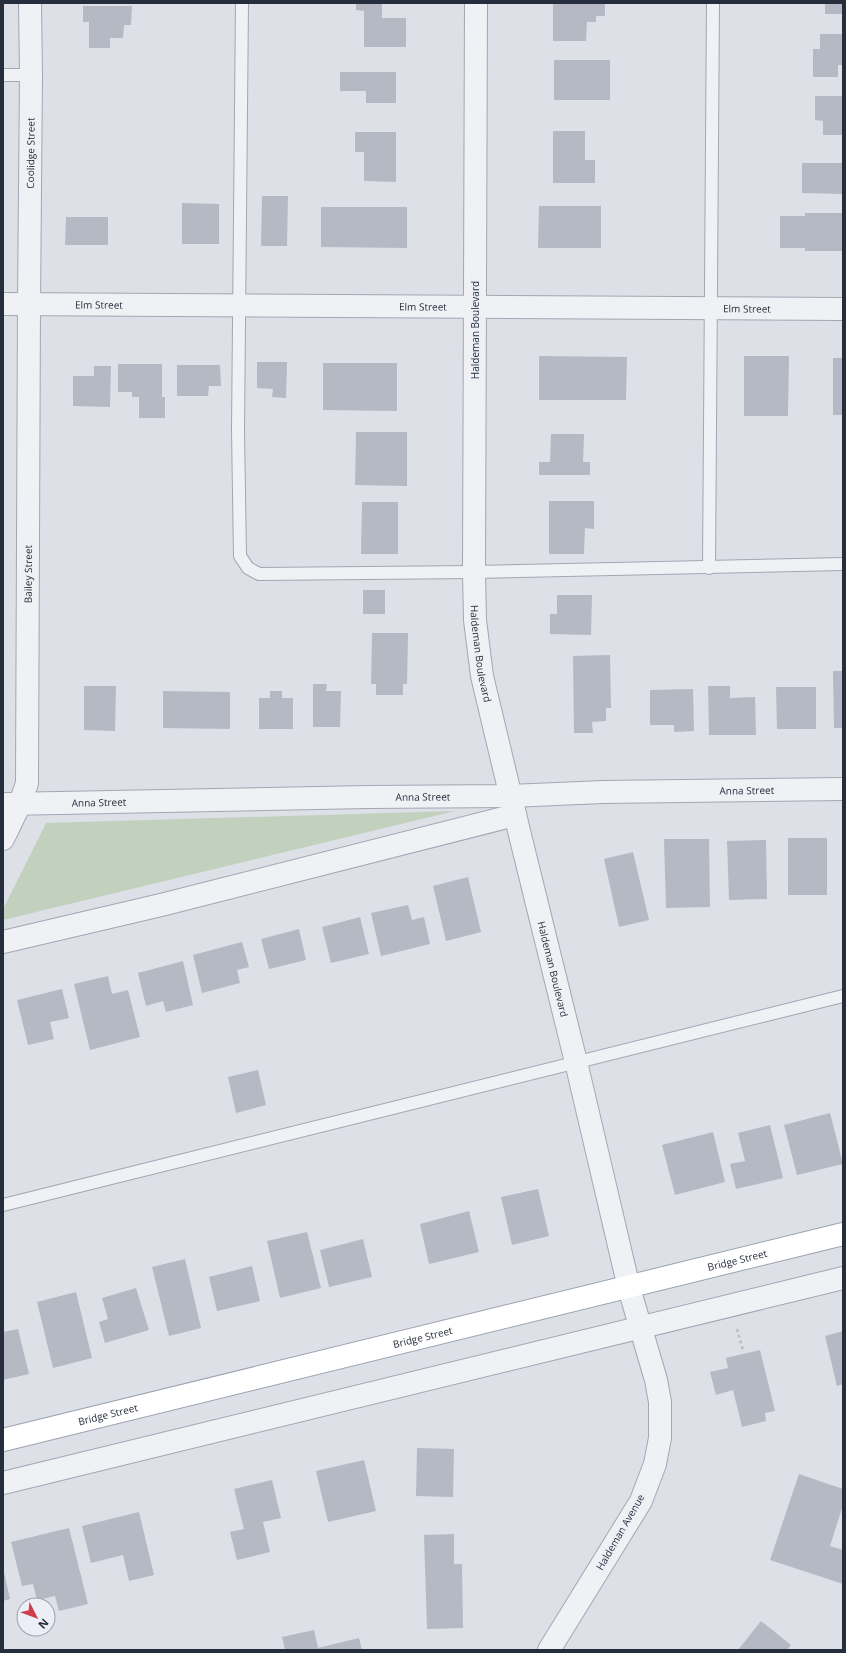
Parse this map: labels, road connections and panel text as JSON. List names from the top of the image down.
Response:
{
  "streets": {
    "main road": ["Bridge Street"],
    "street": [
      "Coolidge Street",
      "Elm Street",
      "Haldeman Boulevard",
      "Bailey Street",
      "Anna Street",
      "Haldeman Avenue"
    ]
  },
  "crossings": [
    ["Coolidge Street", "Elm Street"],
    ["Coolidge Street", "Bailey Street"],
    ["Elm Street", "Haldeman Boulevard"],
    ["Elm Street", "Bailey Street"],
    ["Haldeman Boulevard", "Anna Street"],
    ["Haldeman Boulevard", "Bridge Street"],
    ["Haldeman Boulevard", "Haldeman Avenue"],
    ["Bailey Street", "Anna Street"],
    ["Bridge Street", "Haldeman Avenue"]
  ],
  "north": "bottom right"
}
